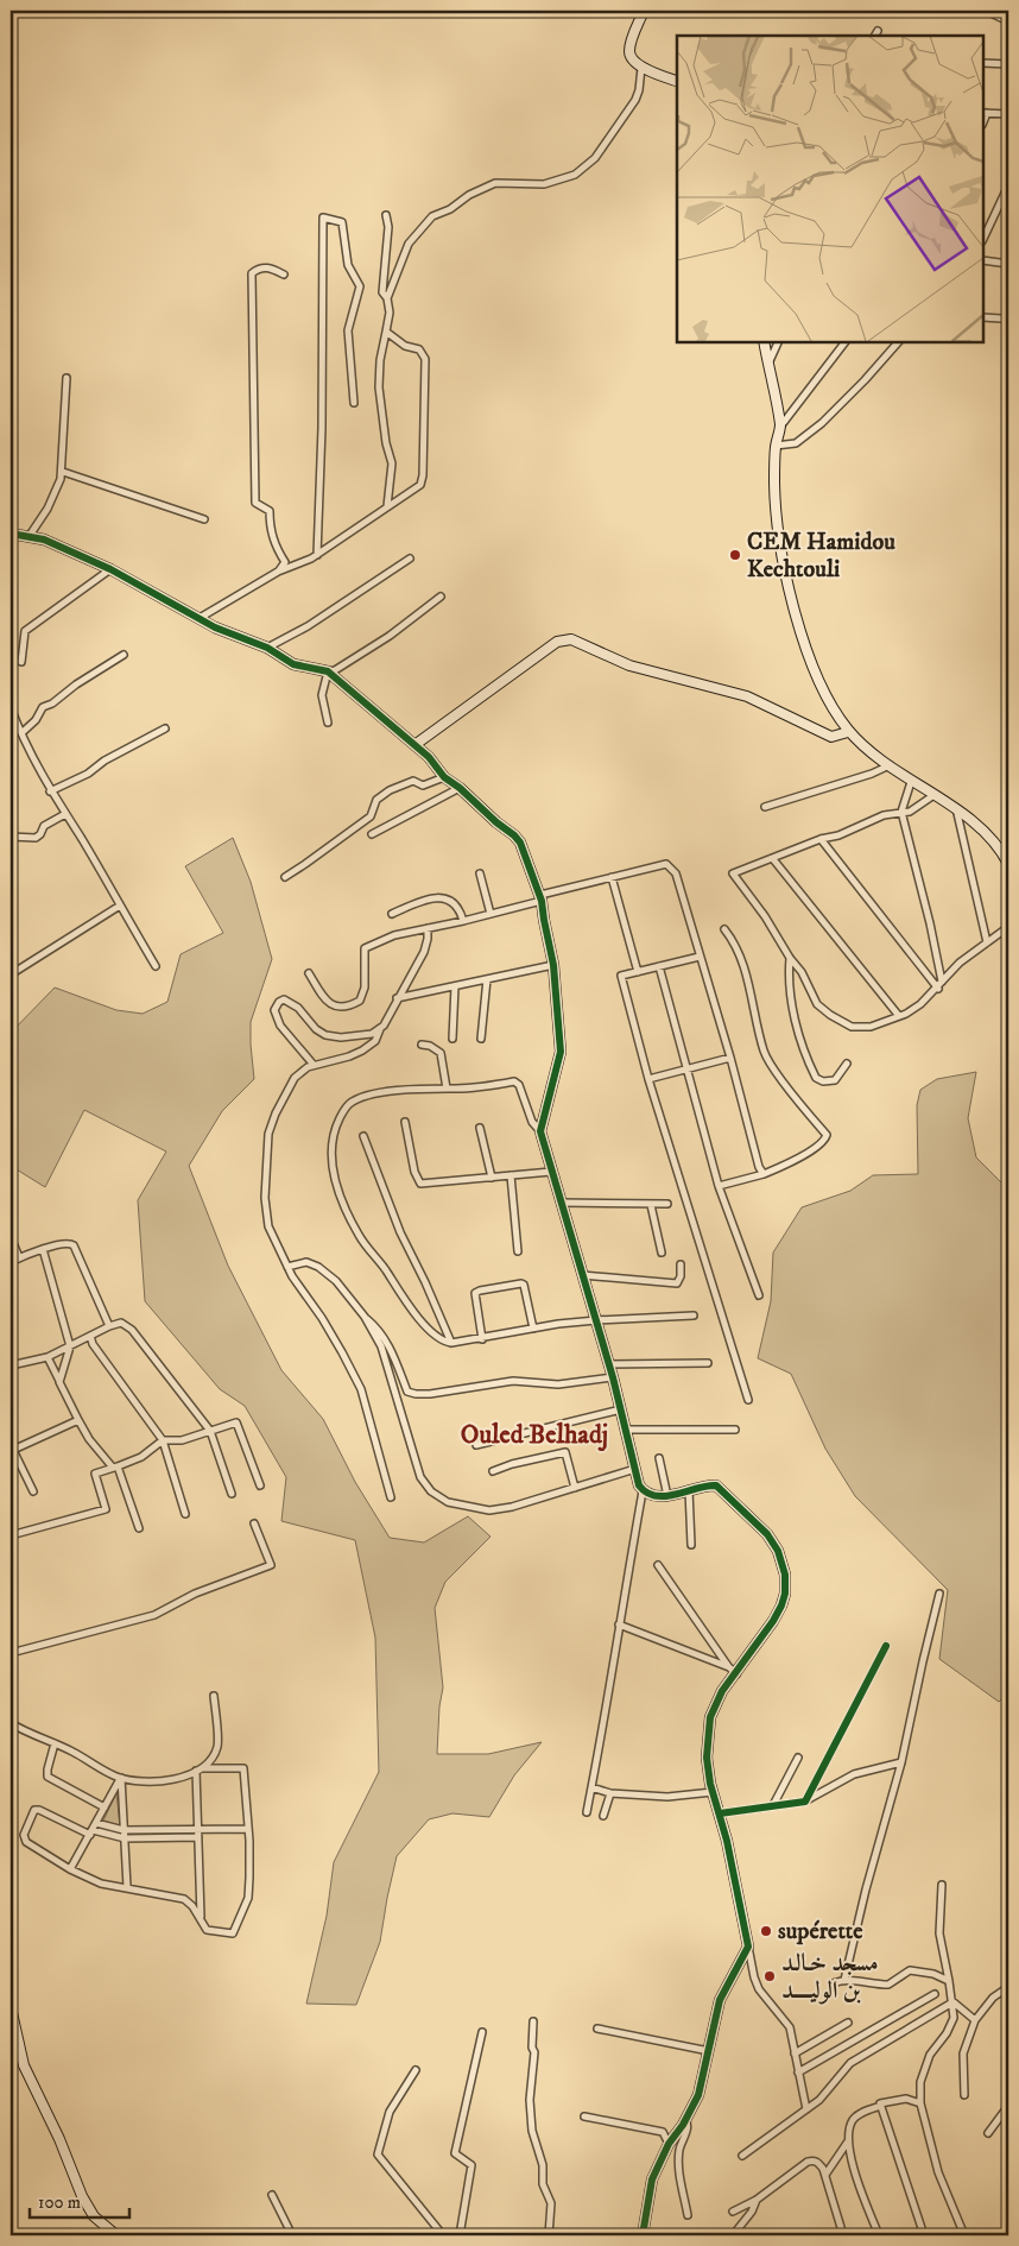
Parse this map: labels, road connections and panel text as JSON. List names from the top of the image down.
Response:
{
  "districts": ["Ouled Belhadj"],
  "places": ["CEM Hamidou Kechtouli", "supérette", "مسجد خـالـد بن الوليــــد"],
  "scale_bar": "100 m"
}
